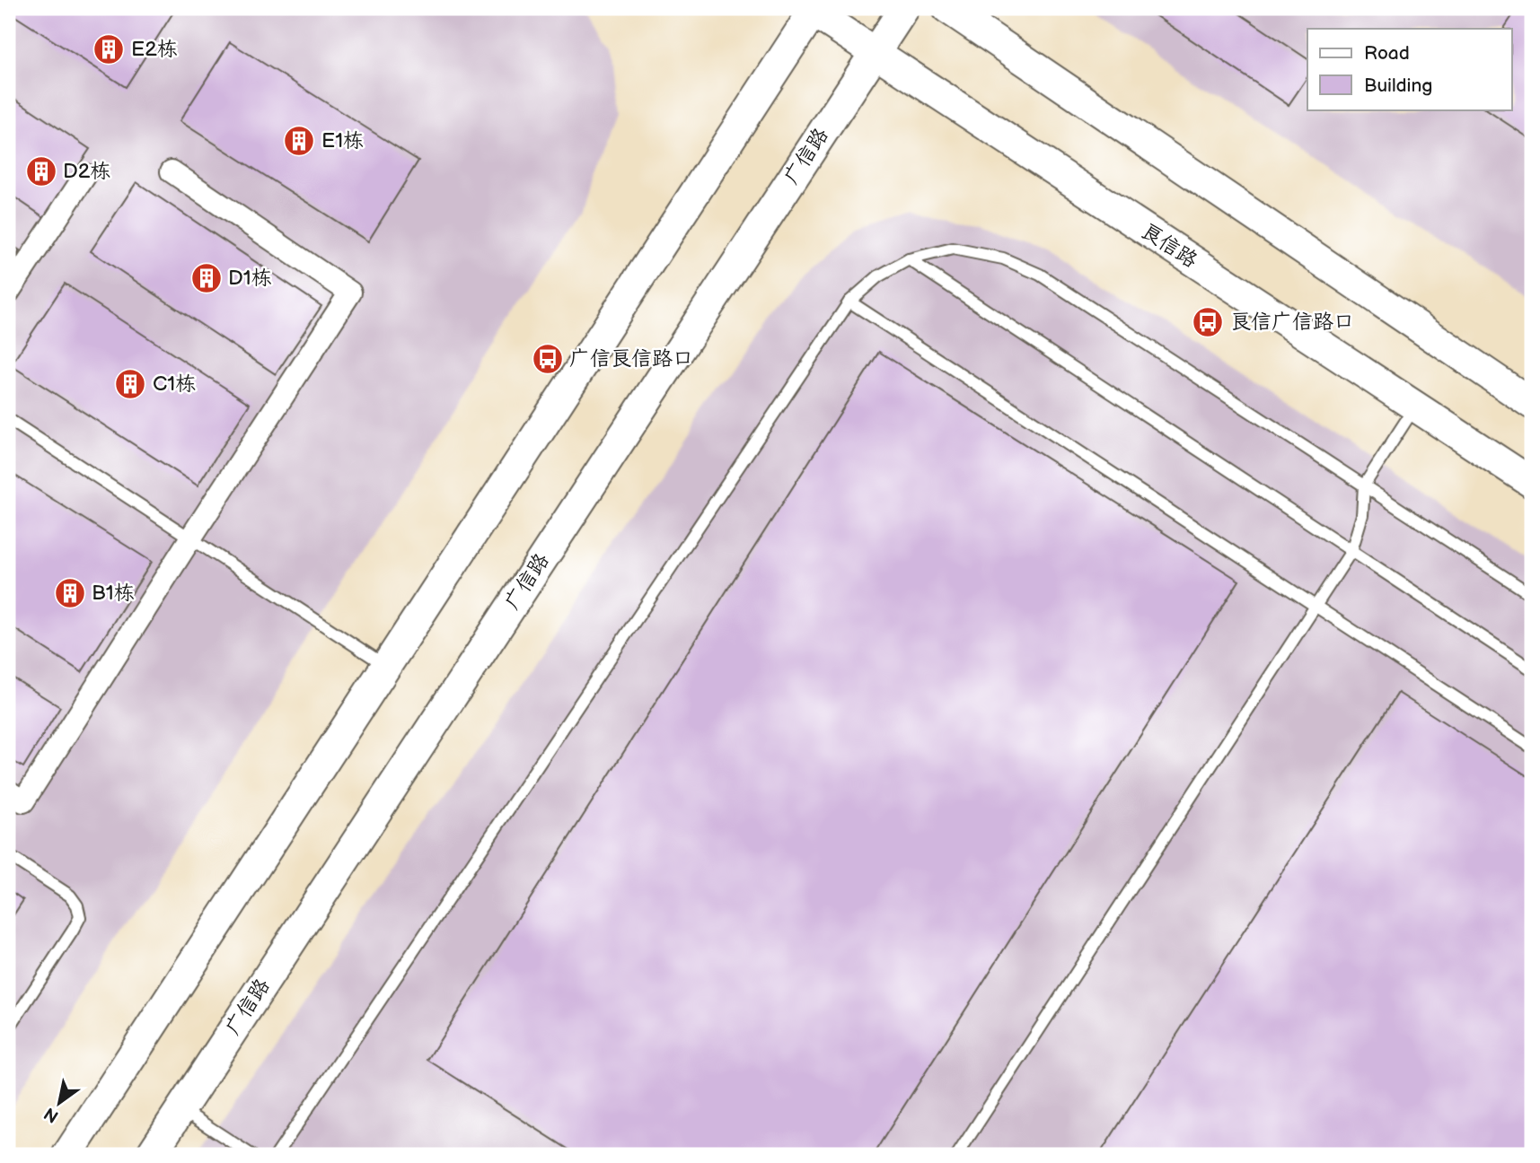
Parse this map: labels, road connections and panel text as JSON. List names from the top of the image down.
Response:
{
  "streets": {
    "main road": ["广信路", "良信路"]
  },
  "crossings": [
    ["广信路", "良信路"]
  ],
  "places": {
    "building": [
      "E2栋",
      "E1栋",
      "D2栋",
      "D1栋",
      "C1栋",
      "B1栋"
    ],
    "bus stop": ["良信广信路口", "广信良信路口"]
  },
  "legend": ["Road", "Building"],
  "north": "bottom left"
}
